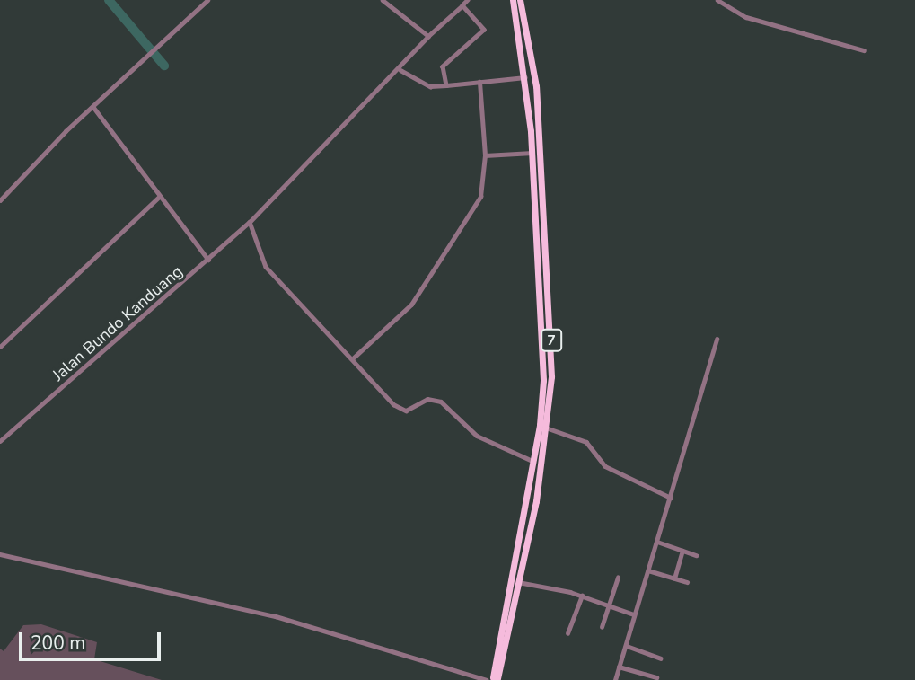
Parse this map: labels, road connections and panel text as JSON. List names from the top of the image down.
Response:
{
  "streets": {
    "highway": ["7"],
    "street": ["Jalan Bundo Kanduang"]
  },
  "scale_bar": "200 m"
}
